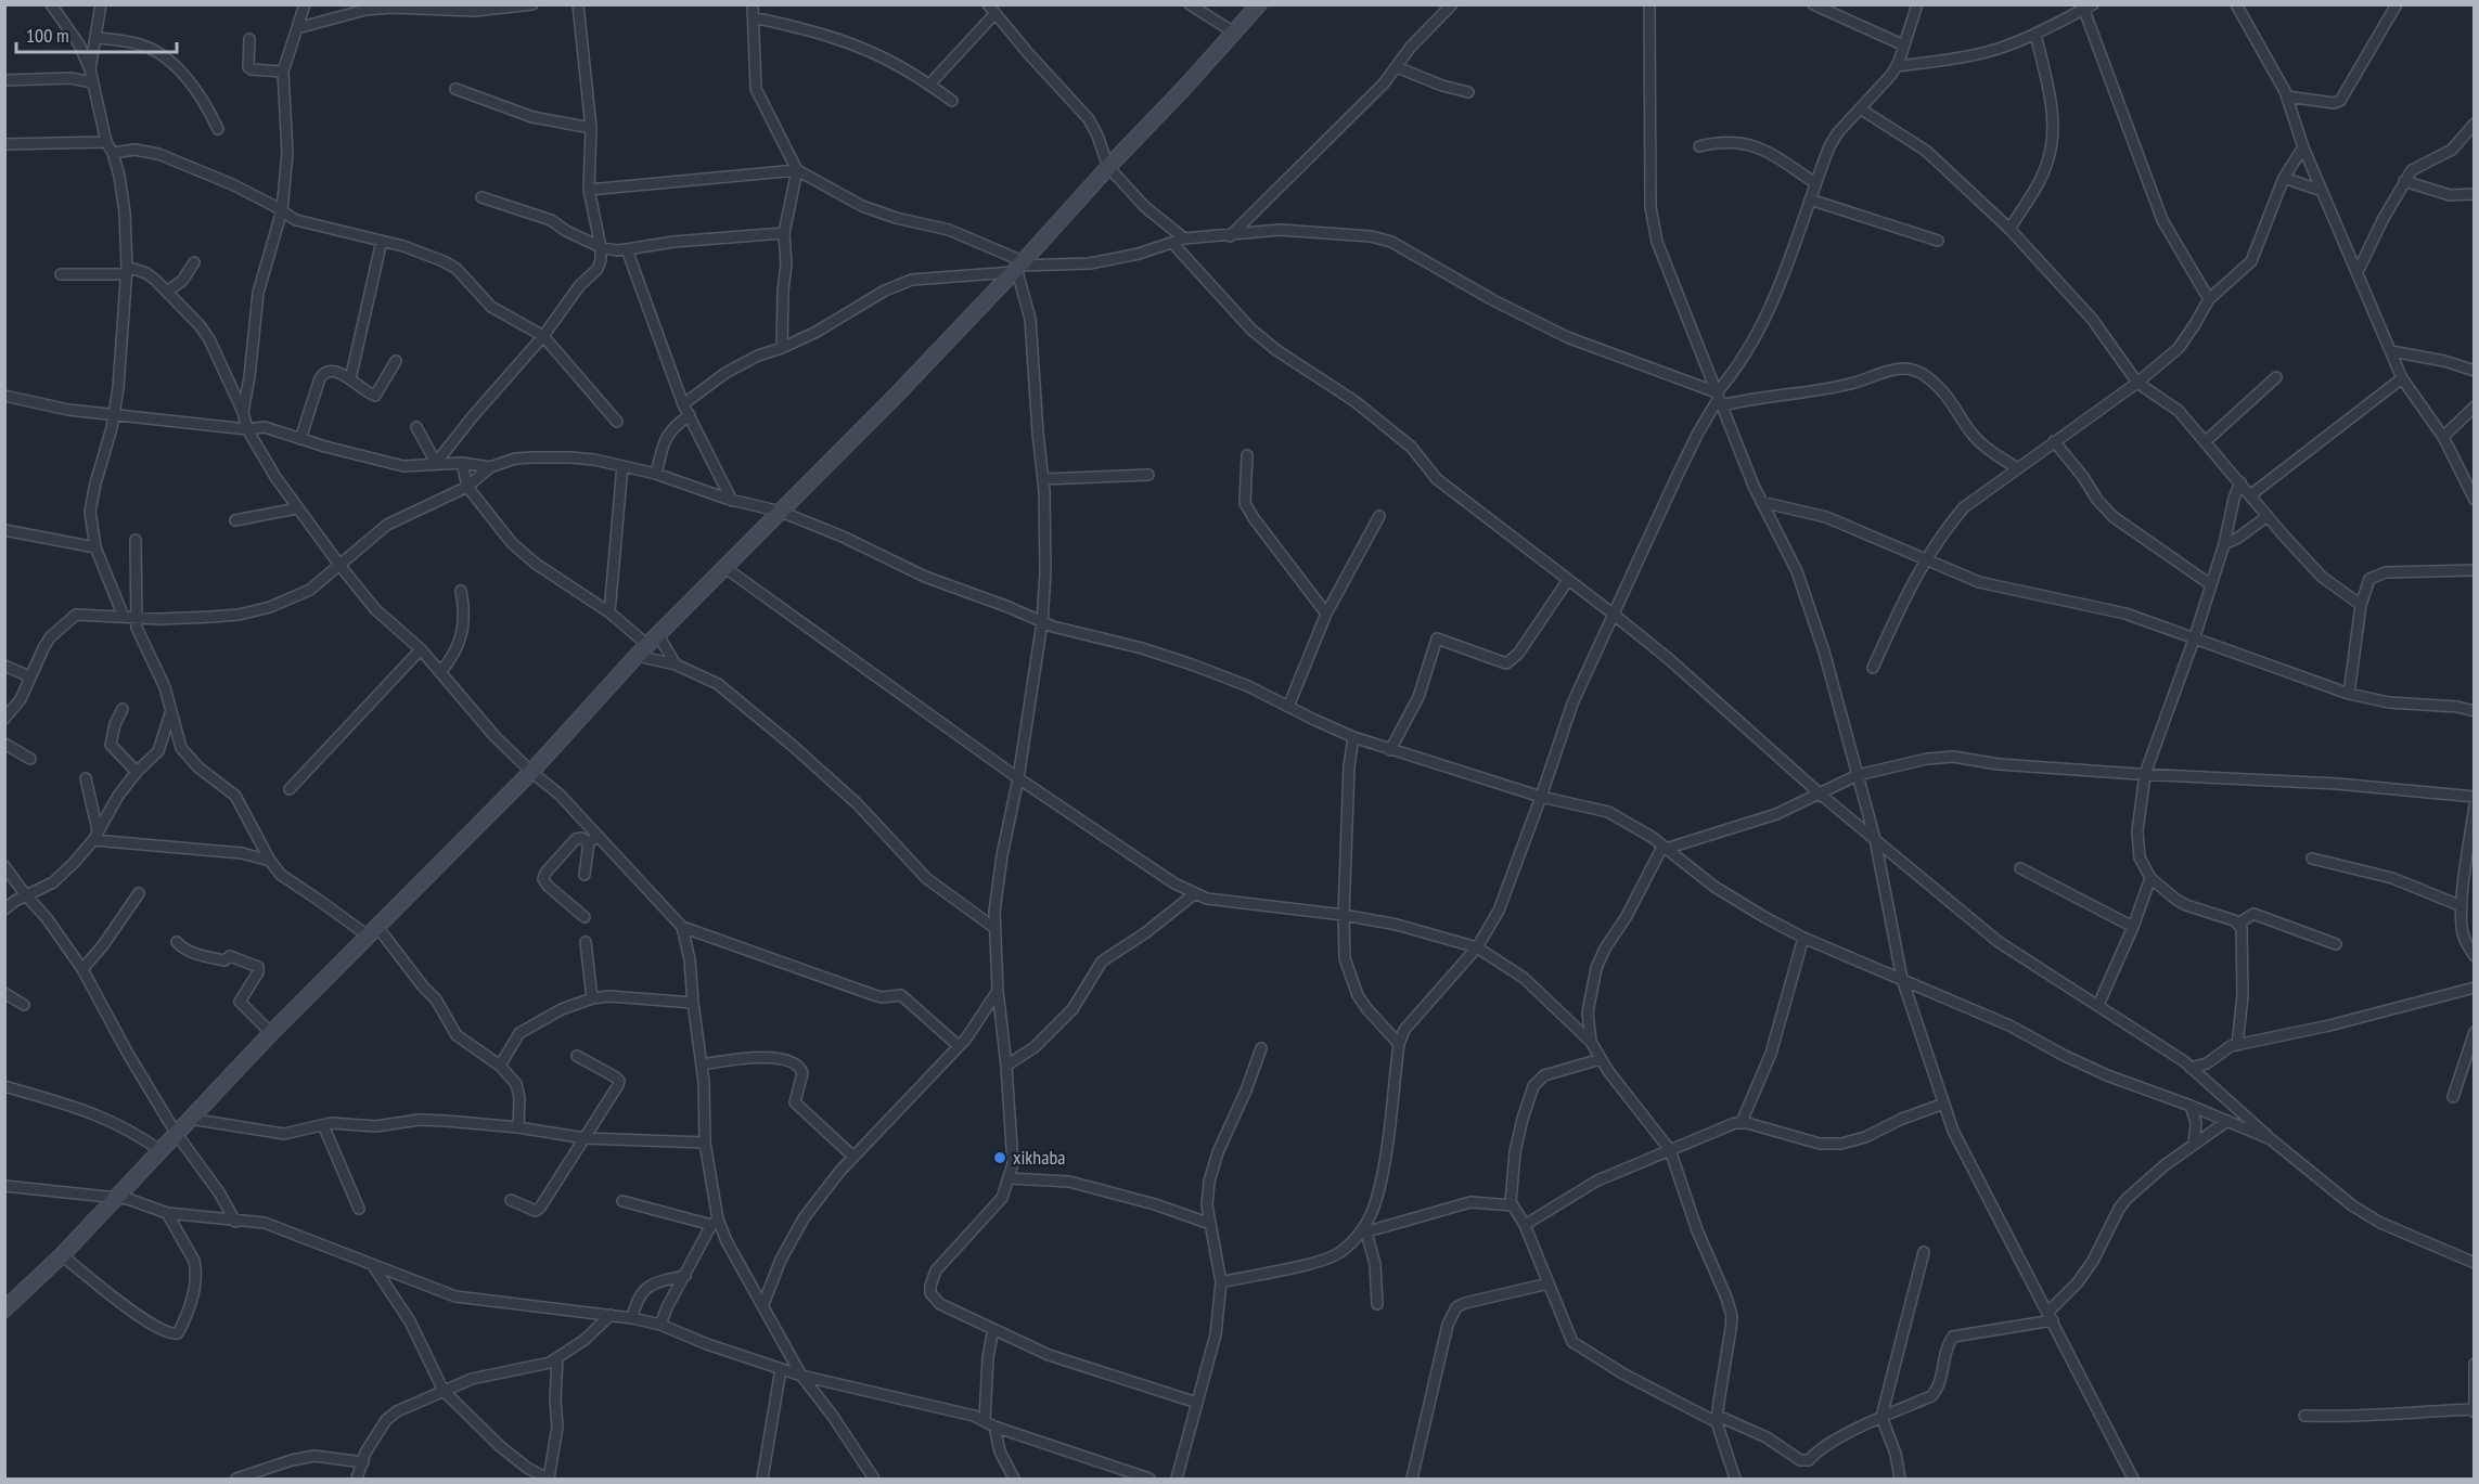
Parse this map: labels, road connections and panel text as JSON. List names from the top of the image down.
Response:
{
  "places": ["xikhaba"],
  "scale_bar": "100 m"
}
